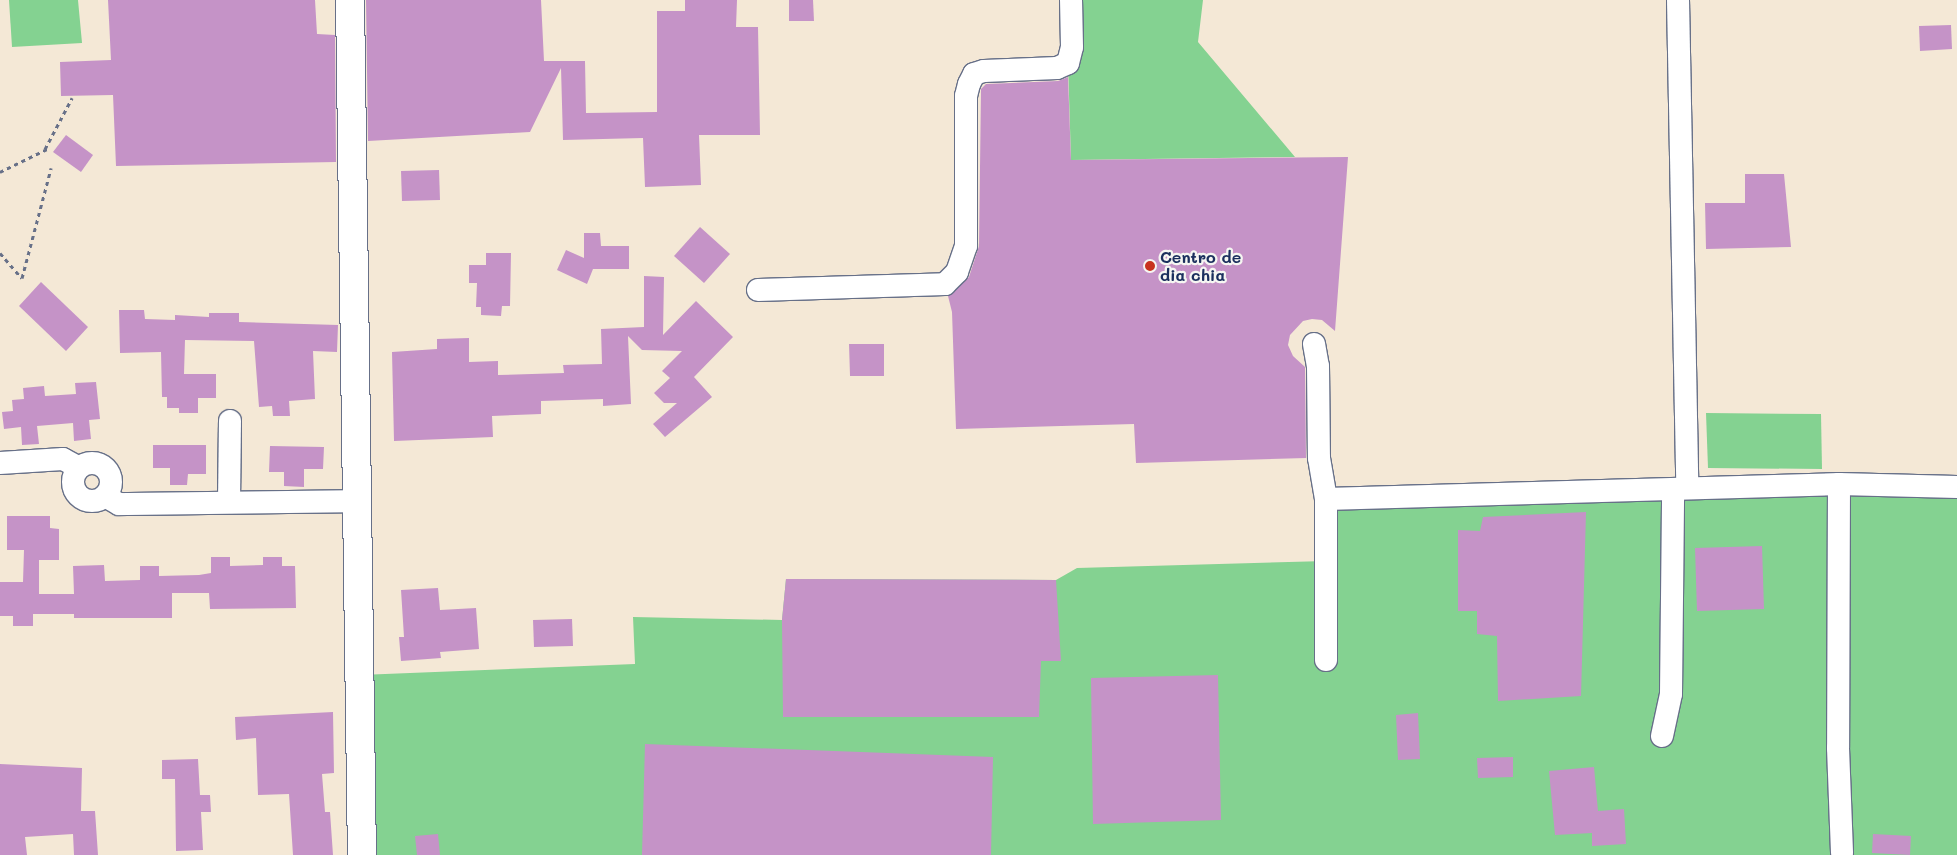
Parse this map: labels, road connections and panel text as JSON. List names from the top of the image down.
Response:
{
  "places": ["Centro de dia chia"]
}
